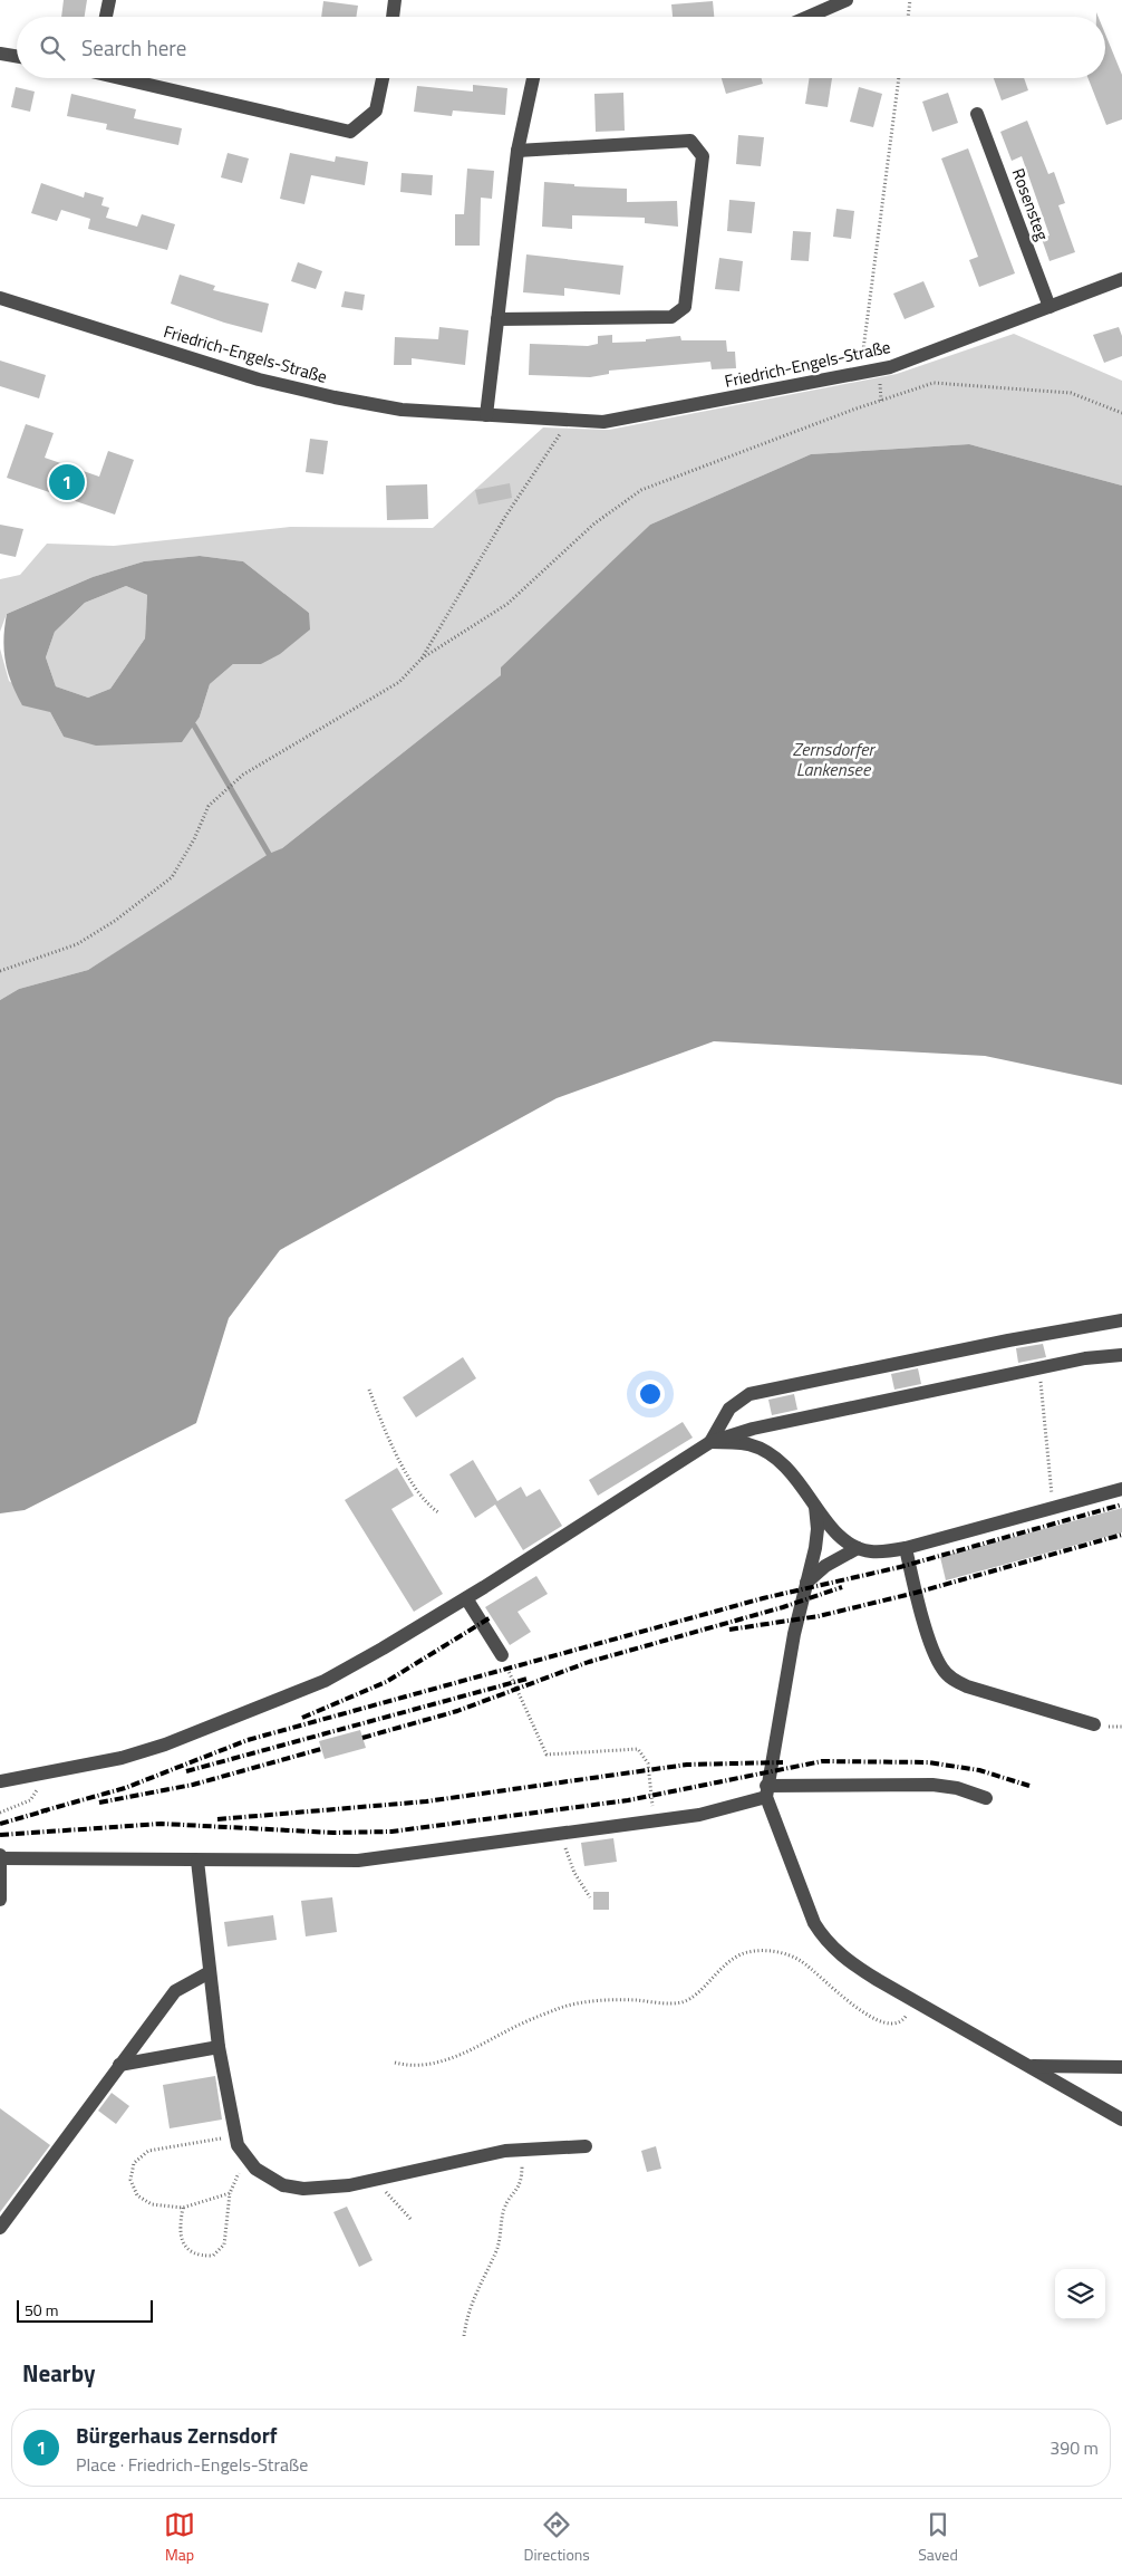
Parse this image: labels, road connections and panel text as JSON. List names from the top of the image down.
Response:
{
  "streets": {
    "street": ["Rosensteg", "Friedrich-Engels-Straße"]
  },
  "crossings": [
    ["Rosensteg", "Friedrich-Engels-Straße"]
  ],
  "water": ["Zernsdorfer Lankensee"],
  "scale_bar": "50 m",
  "page": {
    "search": "Search here",
    "pins": "1",
    "scale": "50 m",
    "heading": "Nearby",
    "list": [
      {
        "mark": "1",
        "name": "Bürgerhaus Zernsdorf",
        "note": "Place · Friedrich-Engels-Straße",
        "value": "390 m"
      }
    ],
    "nav": ["Map", "Directions", "Saved"]
  }
}
